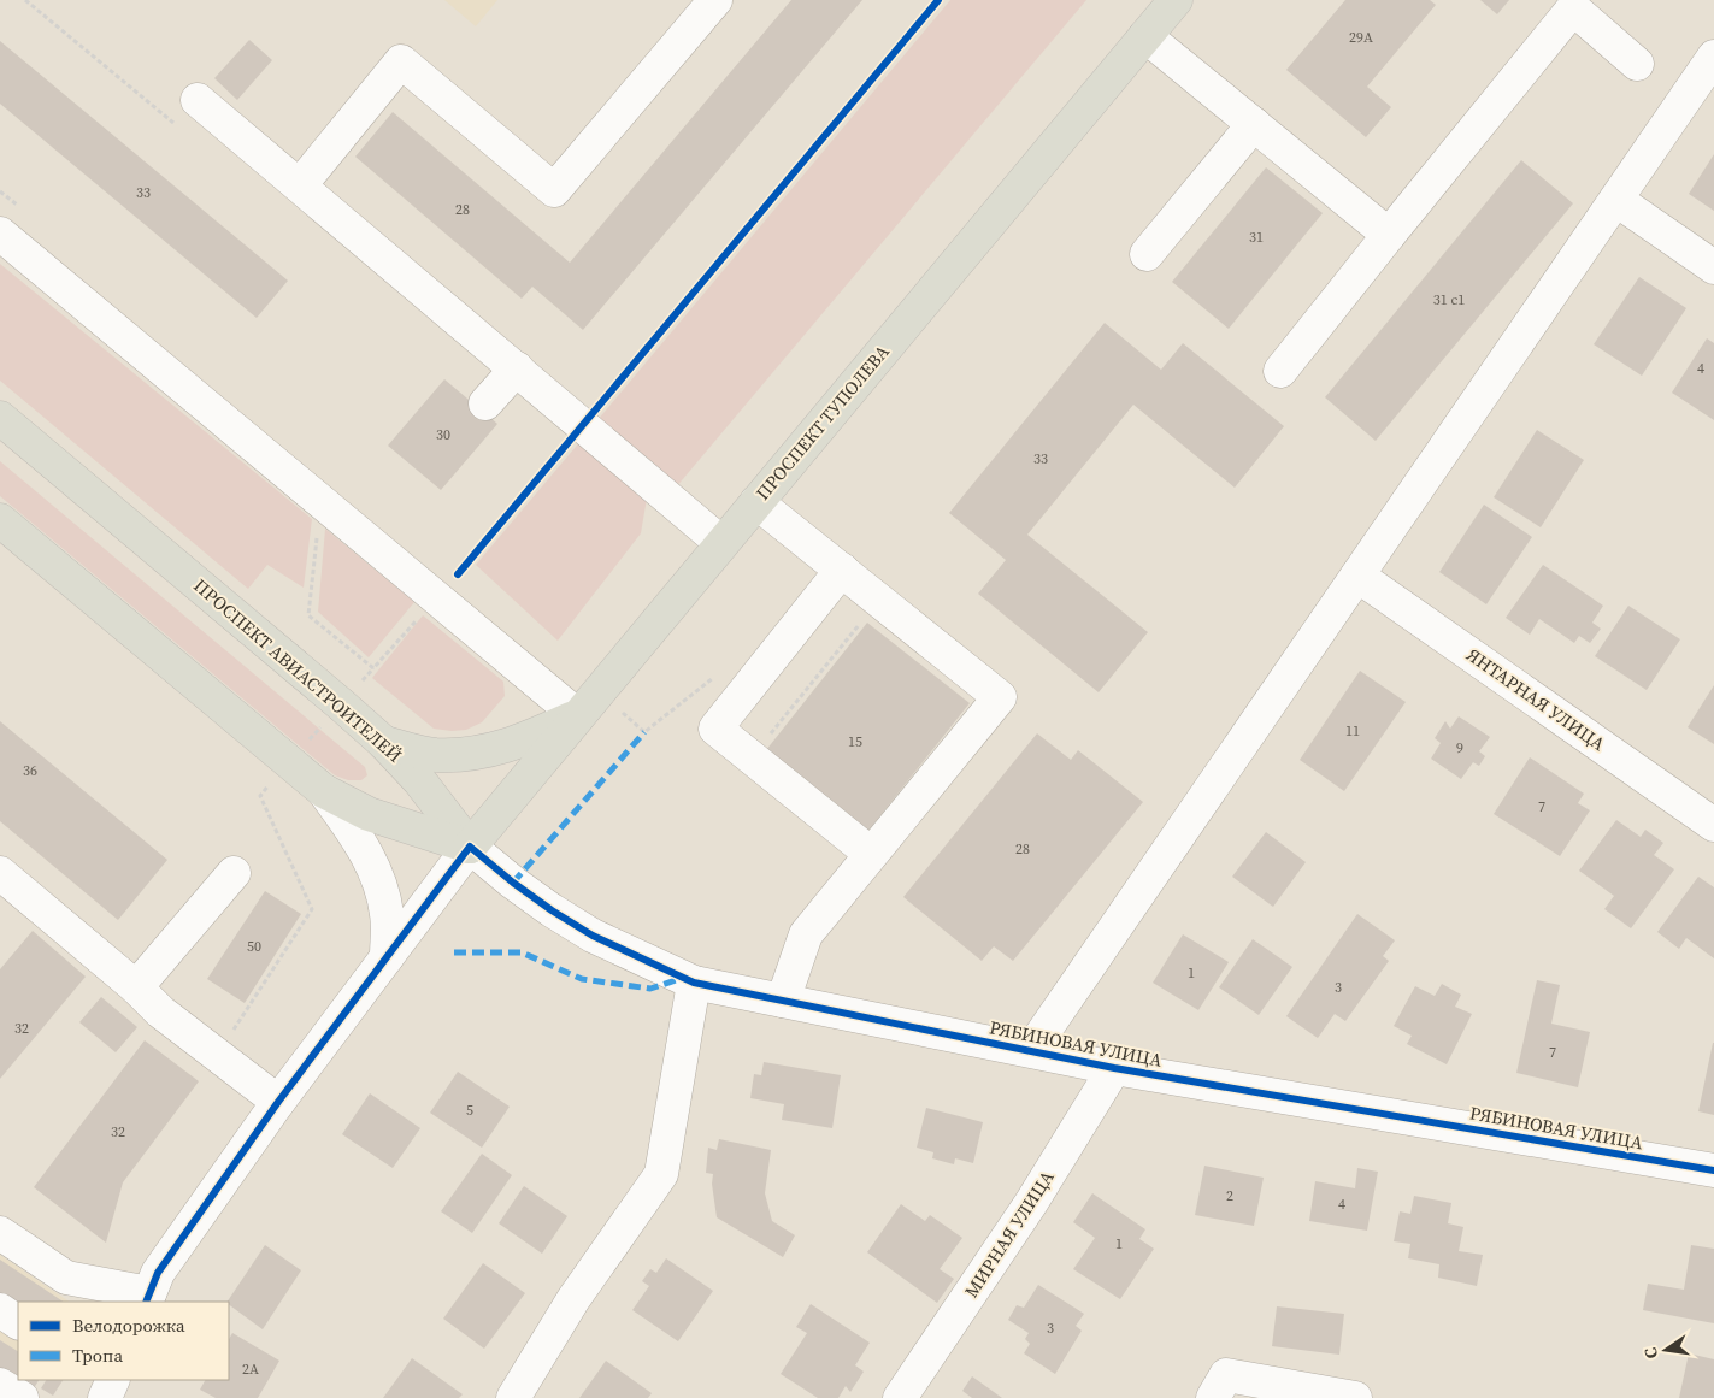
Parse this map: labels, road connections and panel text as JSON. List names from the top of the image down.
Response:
{
  "streets": {
    "main road": ["ПРОСПЕКТ ТУПОЛЕВА", "ПРОСПЕКТ АВИАСТРОИТЕЛЕЙ"],
    "street": ["ЯНТАРНАЯ УЛИЦА", "РЯБИНОВАЯ УЛИЦА", "МИРНАЯ УЛИЦА"]
  },
  "crossings": [
    ["ПРОСПЕКТ ТУПОЛЕВА", "ПРОСПЕКТ АВИАСТРОИТЕЛЕЙ"],
    ["ПРОСПЕКТ ТУПОЛЕВА", "РЯБИНОВАЯ УЛИЦА"],
    ["ПРОСПЕКТ АВИАСТРОИТЕЛЕЙ", "РЯБИНОВАЯ УЛИЦА"],
    ["РЯБИНОВАЯ УЛИЦА", "МИРНАЯ УЛИЦА"]
  ],
  "house_numbers": [
    "29А",
    "33",
    "28",
    "31",
    "31 с1",
    "4",
    "30",
    "33",
    "11",
    "15",
    "9",
    "36",
    "7",
    "28",
    "50",
    "1",
    "3",
    "32",
    "7",
    "5",
    "32",
    "2",
    "4",
    "1",
    "3",
    "2А"
  ],
  "legend": ["Велодорожка", "Тропа"],
  "north": "left"
}
